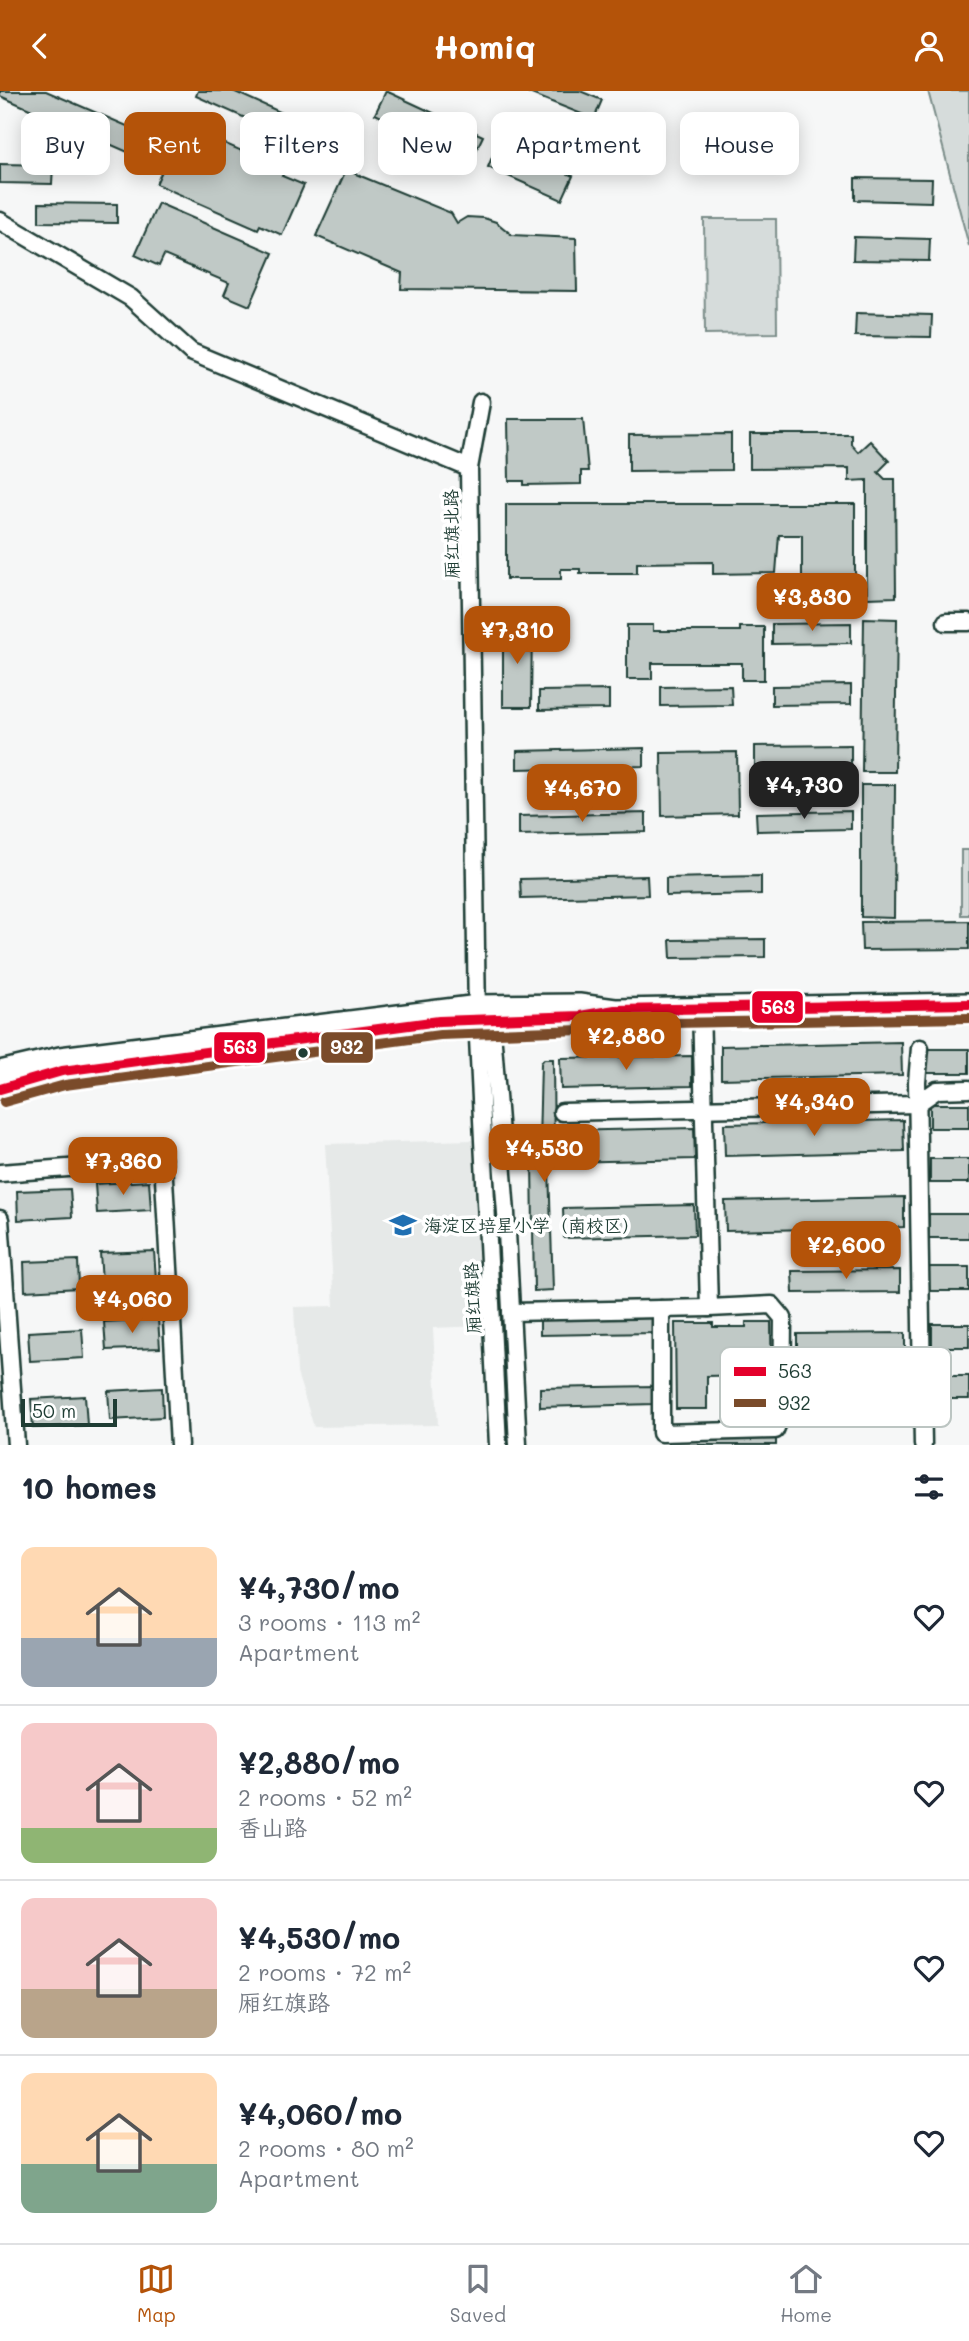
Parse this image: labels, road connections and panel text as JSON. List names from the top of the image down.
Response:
{
  "streets": {
    "street": ["厢红旗北路", "厢红旗路"]
  },
  "crossings": [
    ["厢红旗北路", "厢红旗路"]
  ],
  "places": {
    "school or university": ["海淀区培星小学（南校区）"]
  },
  "lines": ["transit line 563", "transit line 932"],
  "legend": ["563", "932"],
  "scale_bar": "50 m",
  "page": {
    "header": "Homiq",
    "chip": [
      "Buy",
      "Rent",
      "Filters",
      "New",
      "Apartment",
      "House"
    ],
    "price": [
      "¥3,830",
      "¥7,310",
      "¥4,730",
      "¥4,670",
      "¥2,880",
      "¥4,340",
      "¥4,530",
      "¥7,360",
      "¥2,600",
      "¥4,060"
    ],
    "scale": "50 m",
    "heading": "10 homes",
    "list": [
      {
        "name": "¥4,730/mo",
        "note": "3 rooms · 113 m² · Apartment"
      },
      {
        "name": "¥2,880/mo",
        "note": "2 rooms · 52 m² · 香山路"
      },
      {
        "name": "¥4,530/mo",
        "note": "2 rooms · 72 m² · 厢红旗路"
      },
      {
        "name": "¥4,060/mo",
        "note": "2 rooms · 80 m² · Apartment"
      }
    ],
    "tabs": ["Map", "Saved", "Home"]
  }
}
